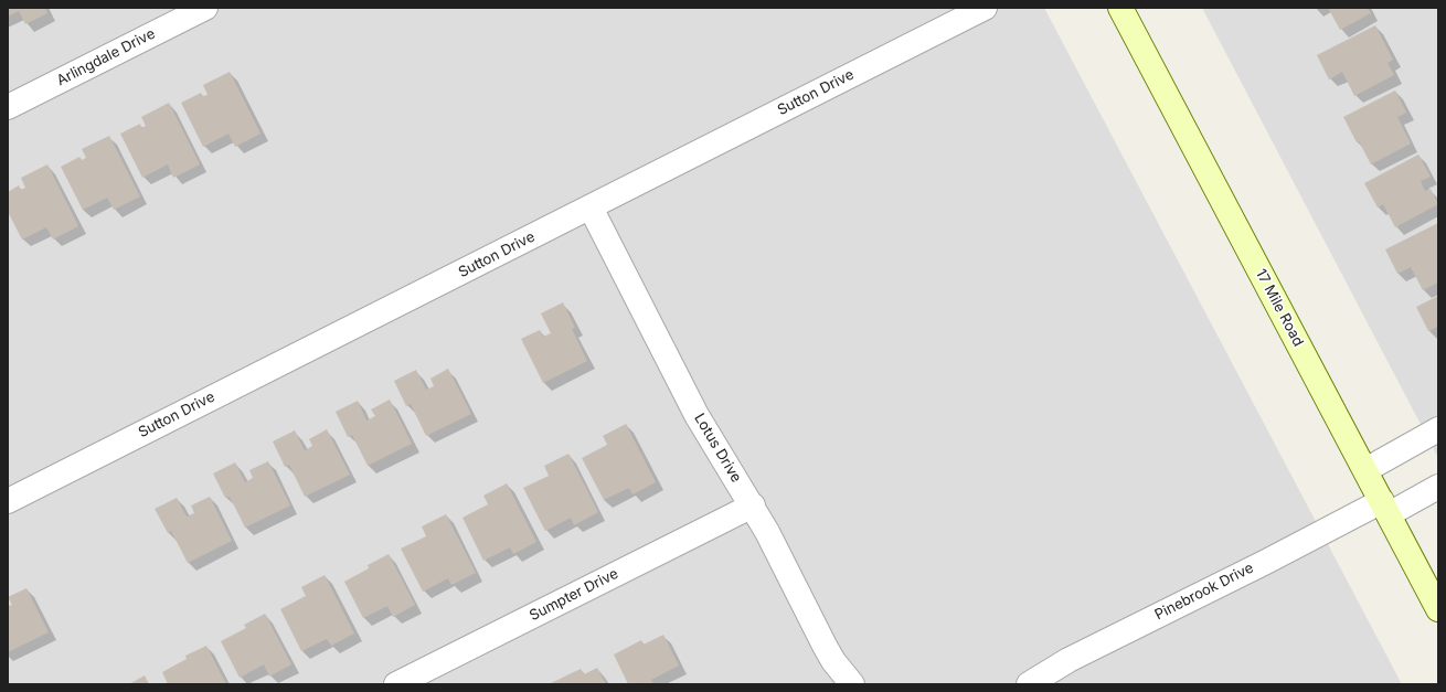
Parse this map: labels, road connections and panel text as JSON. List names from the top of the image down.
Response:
{
  "streets": {
    "main road": ["17 Mile Road"],
    "street": [
      "Arlingdale Drive",
      "Sutton Drive",
      "Lotus Drive",
      "Pinebrook Drive",
      "Sumpter Drive"
    ]
  },
  "crossings": [
    ["Sutton Drive", "Lotus Drive"],
    ["17 Mile Road", "Pinebrook Drive"],
    ["Lotus Drive", "Sumpter Drive"]
  ]
}
